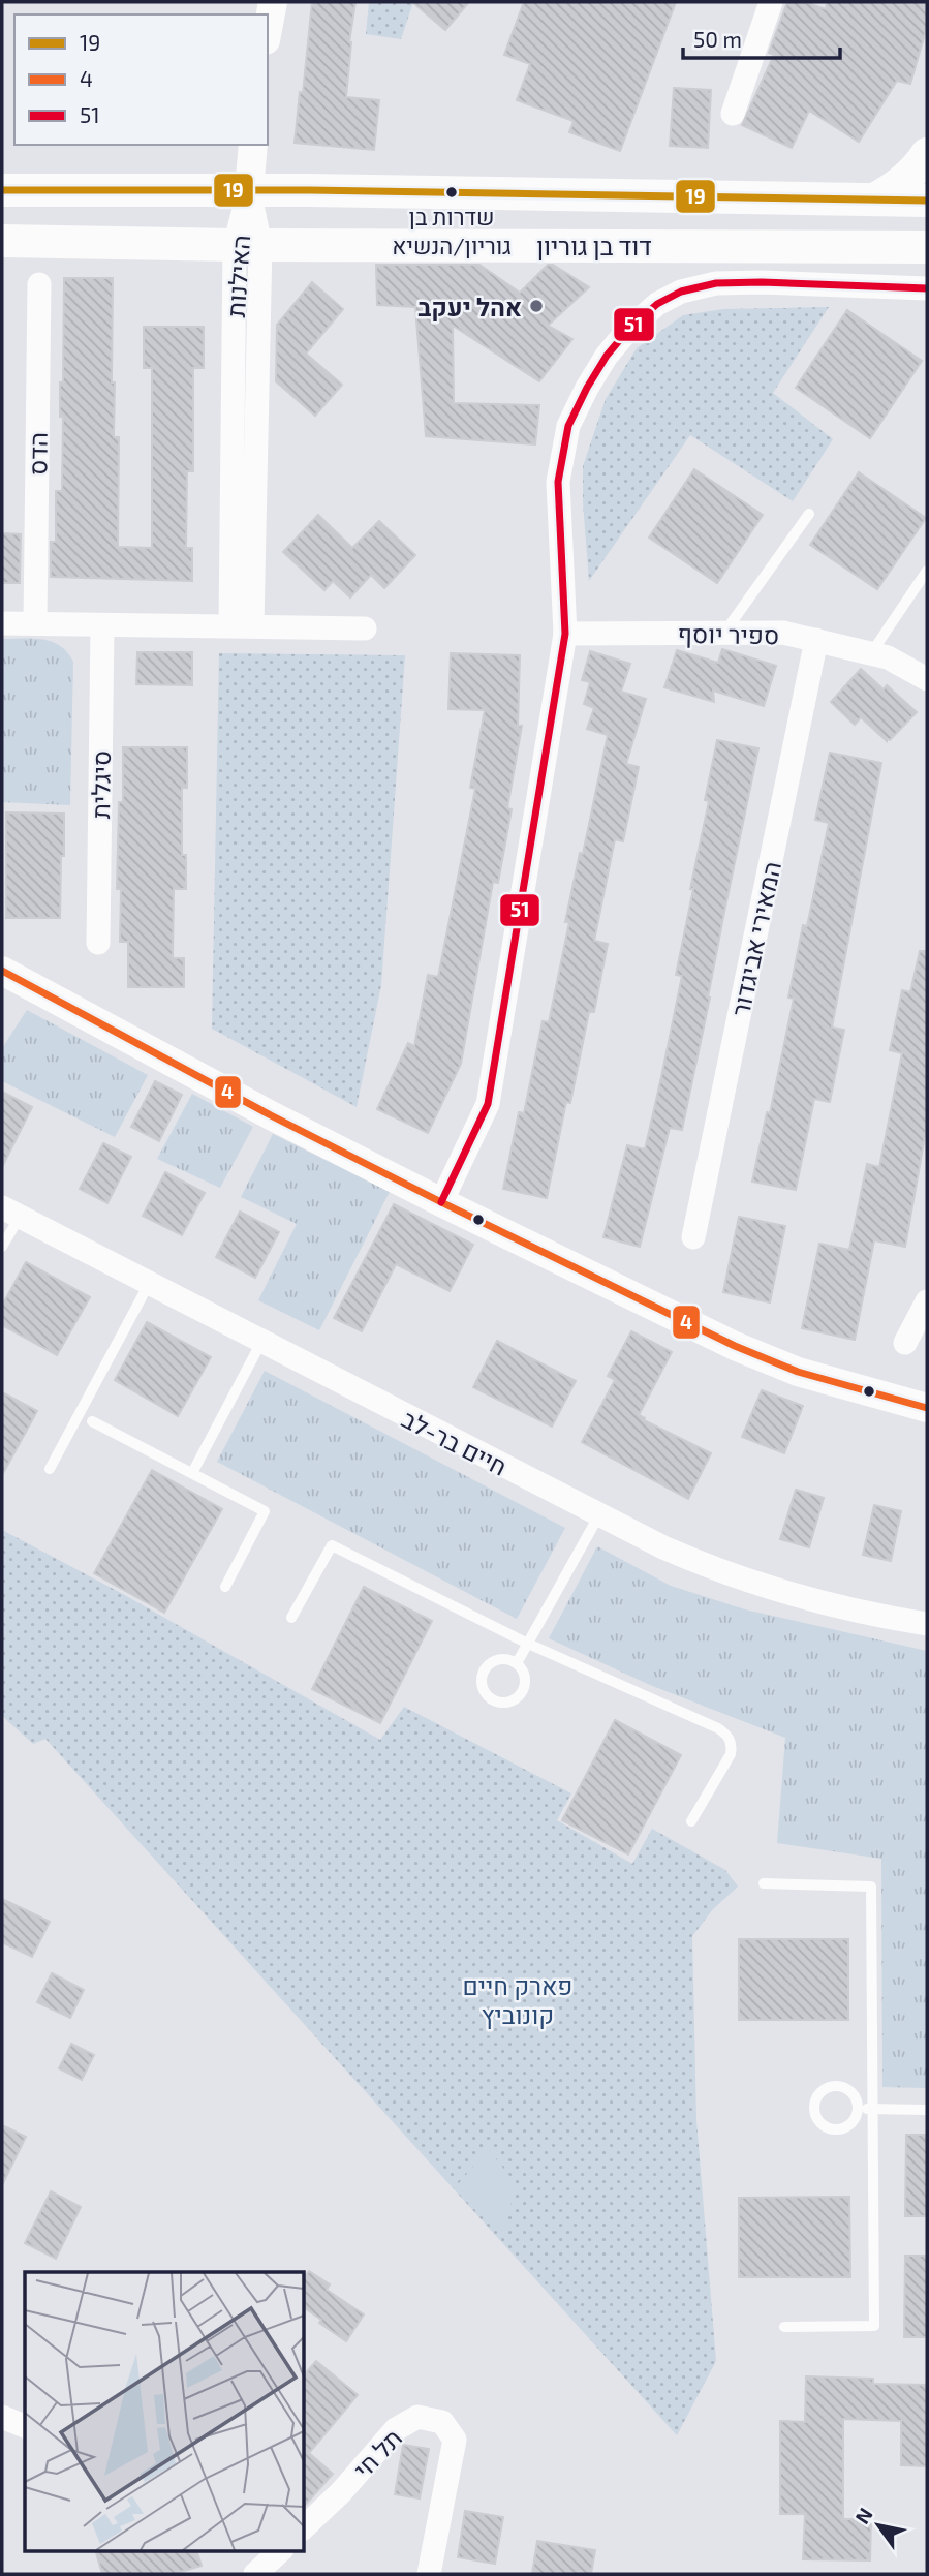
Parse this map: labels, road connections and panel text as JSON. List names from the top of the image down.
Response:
{
  "streets": {
    "main road": ["דוד בן גוריון"],
    "street": [
      "האילנות",
      "הדס",
      "ספיר יוסף",
      "סיגלית",
      "המאירי אביגדור",
      "חיים בר-לב",
      "תל חי"
    ]
  },
  "crossings": [
    ["דוד בן גוריון", "האילנות"],
    ["ספיר יוסף", "המאירי אביגדור"]
  ],
  "parks": ["פארק חיים קונוביץ"],
  "places": ["שדרות בן גוריון/הנשיא", "אהל יעקב"],
  "lines": ["transit line 19", "transit line 51", "transit line 4"],
  "legend": ["19", "4", "51"],
  "scale_bar": "50 m",
  "north": "top left"
}
